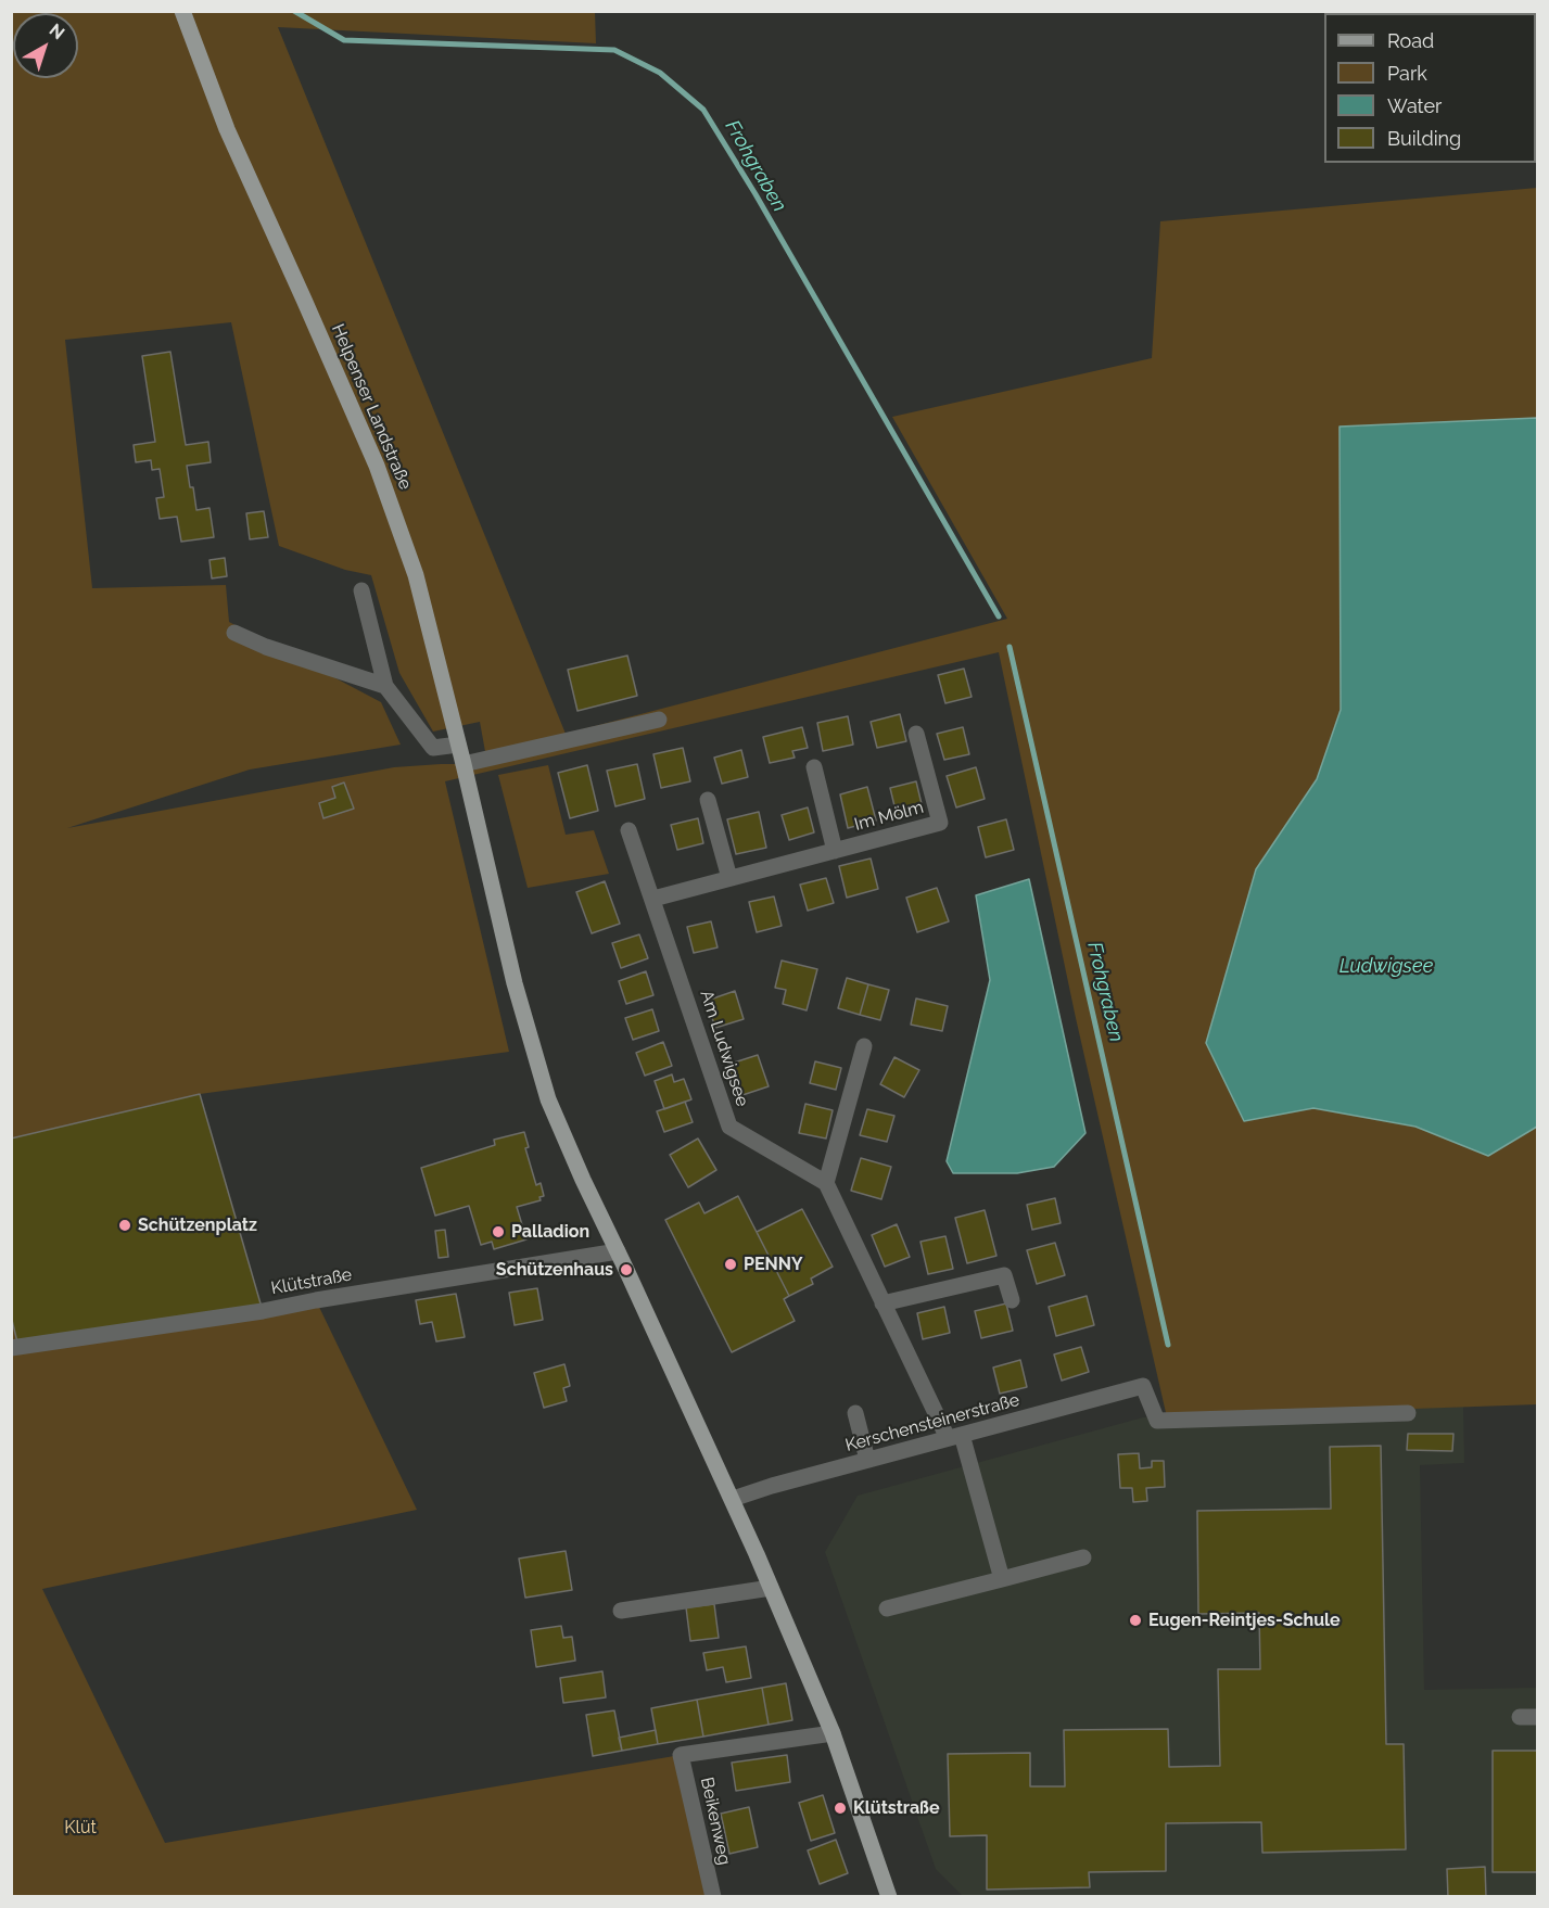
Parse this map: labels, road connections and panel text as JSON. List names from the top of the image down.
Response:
{
  "streets": {
    "main road": ["Helpenser Landstraße"],
    "street": [
      "Im Mölm",
      "Am Ludwigsee",
      "Klütstraße",
      "Kerschensteinerstraße",
      "Beikenweg"
    ]
  },
  "crossings": [
    ["Helpenser Landstraße", "Klütstraße"],
    ["Im Mölm", "Am Ludwigsee"]
  ],
  "water": ["Frohgraben", "Ludwigsee"],
  "parks": ["Klüt"],
  "places": [
    "Schützenplatz",
    "Palladion",
    "PENNY",
    "Schützenhaus",
    "Eugen-Reintjes-Schule",
    "Klütstraße"
  ],
  "legend": [
    "Road",
    "Park",
    "Water",
    "Building"
  ],
  "north": "top right"
}
